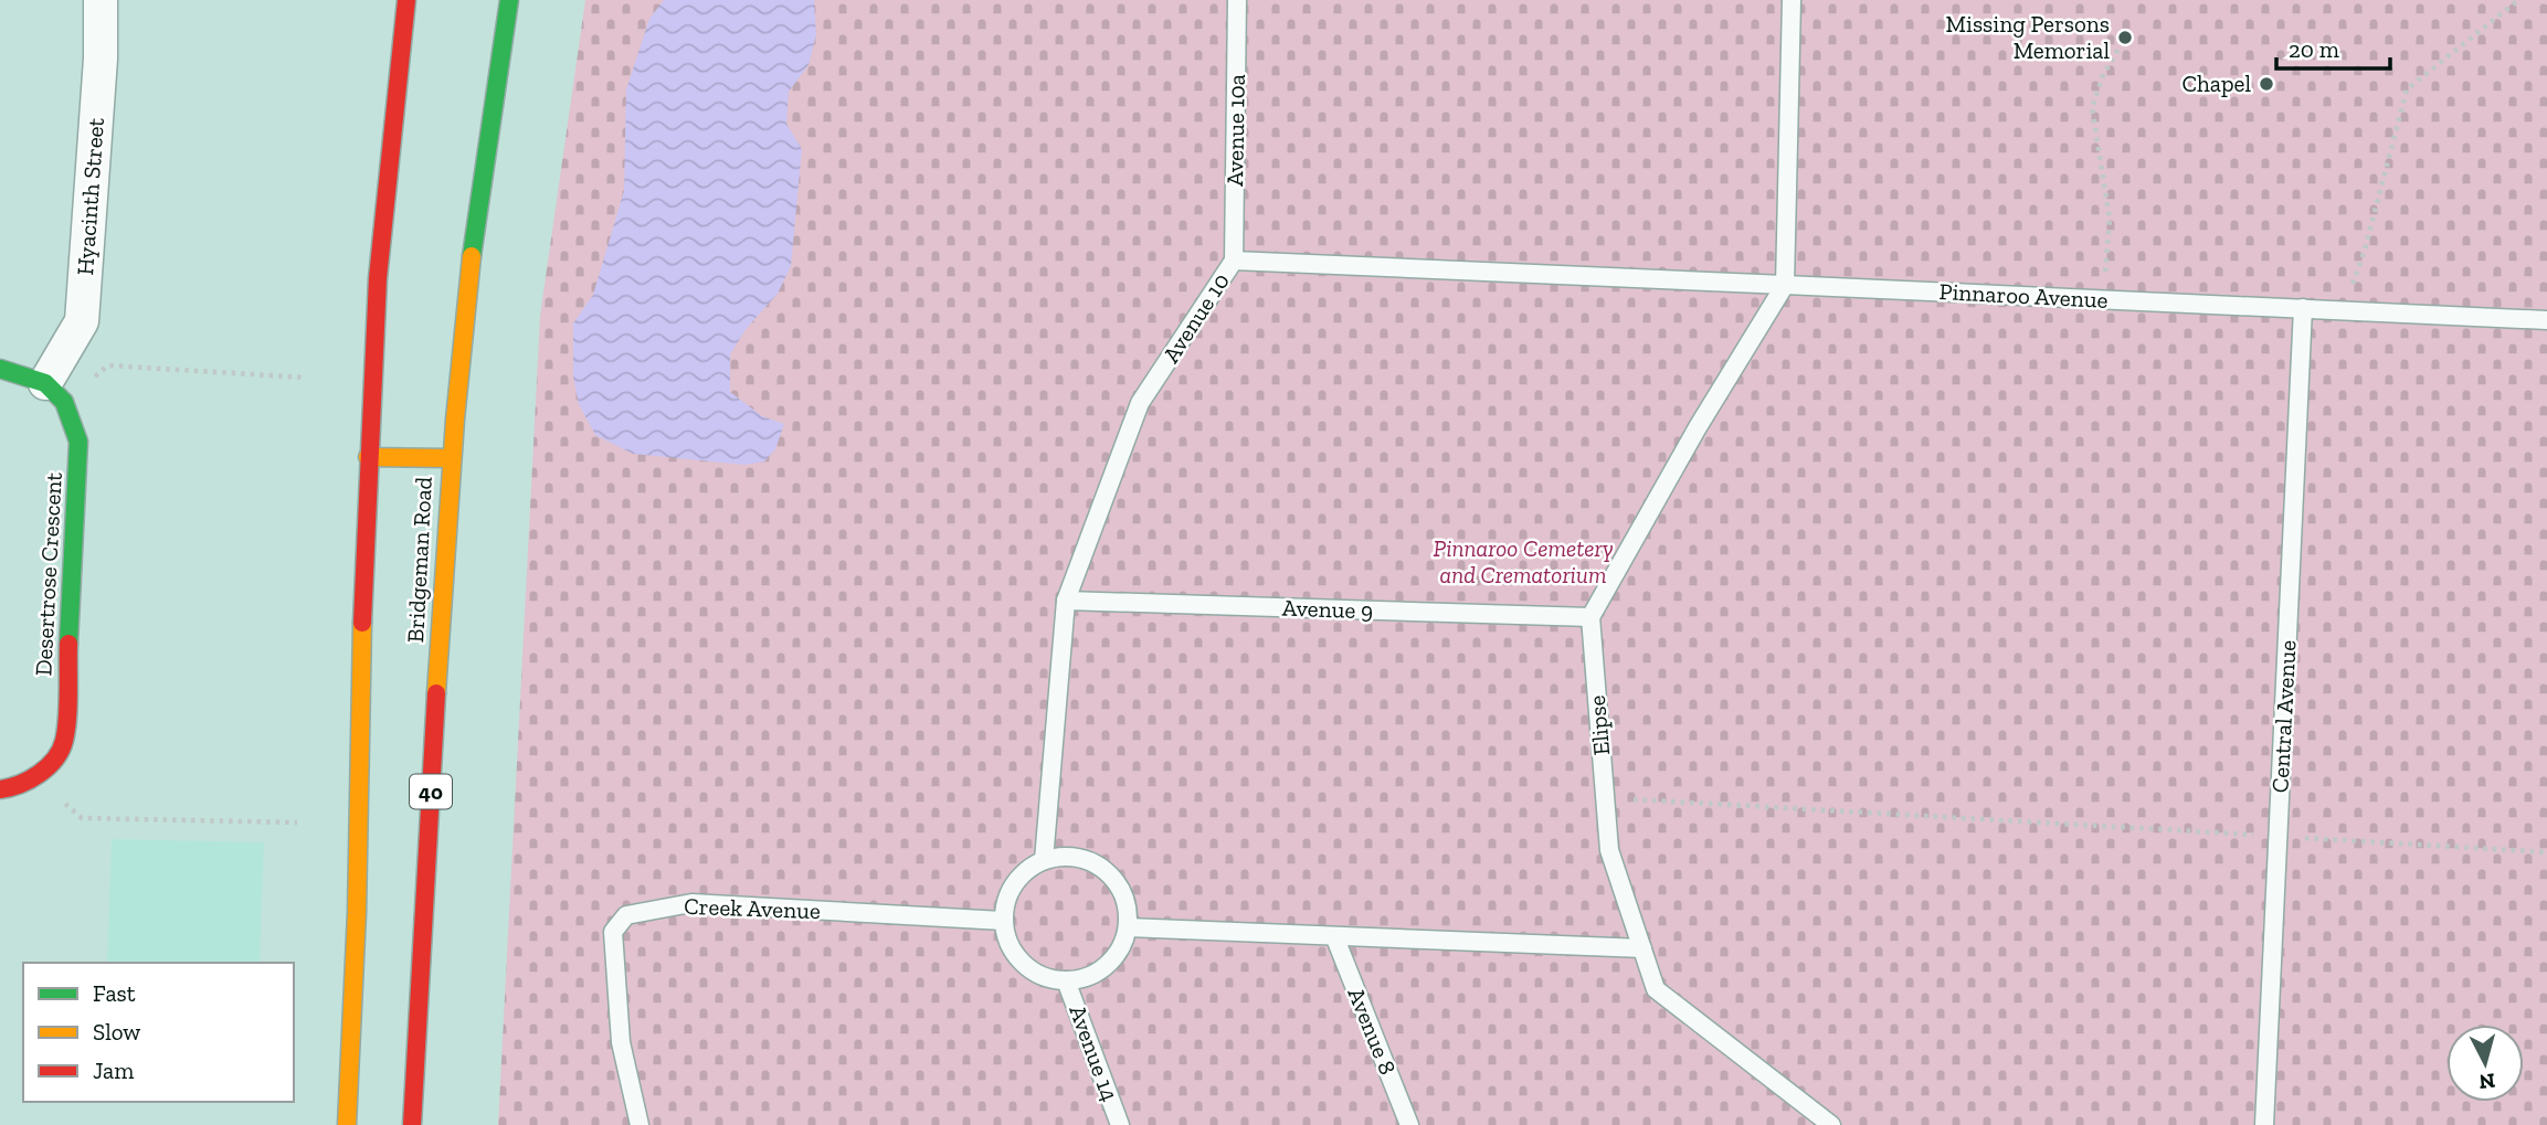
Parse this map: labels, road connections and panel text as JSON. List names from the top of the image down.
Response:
{
  "streets": {
    "main road": ["Bridgeman Road", "Desertrose Crescent", "40"],
    "street": ["Hyacinth Street"],
    "lane": [
      "Avenue 10a",
      "Pinnaroo Avenue",
      "Avenue 10",
      "Avenue 9",
      "Central Avenue",
      "Elipse",
      "Creek Avenue",
      "Avenue 8",
      "Avenue 14"
    ]
  },
  "crossings": [
    ["Avenue 10a", "Avenue 10"],
    ["Hyacinth Street", "Desertrose Crescent"],
    ["Pinnaroo Avenue", "Avenue 10"],
    ["Pinnaroo Avenue", "Central Avenue"],
    ["Avenue 10", "Avenue 9"],
    ["Avenue 10", "Creek Avenue"],
    ["Avenue 10", "Avenue 14"],
    ["Avenue 9", "Elipse"],
    ["Creek Avenue", "Avenue 14"]
  ],
  "parks": ["Pinnaroo Cemetery and Crematorium"],
  "places": ["Missing Persons Memorial", "Chapel"],
  "legend": ["Fast", "Slow", "Jam"],
  "scale_bar": "20 m",
  "north": "bottom"
}
